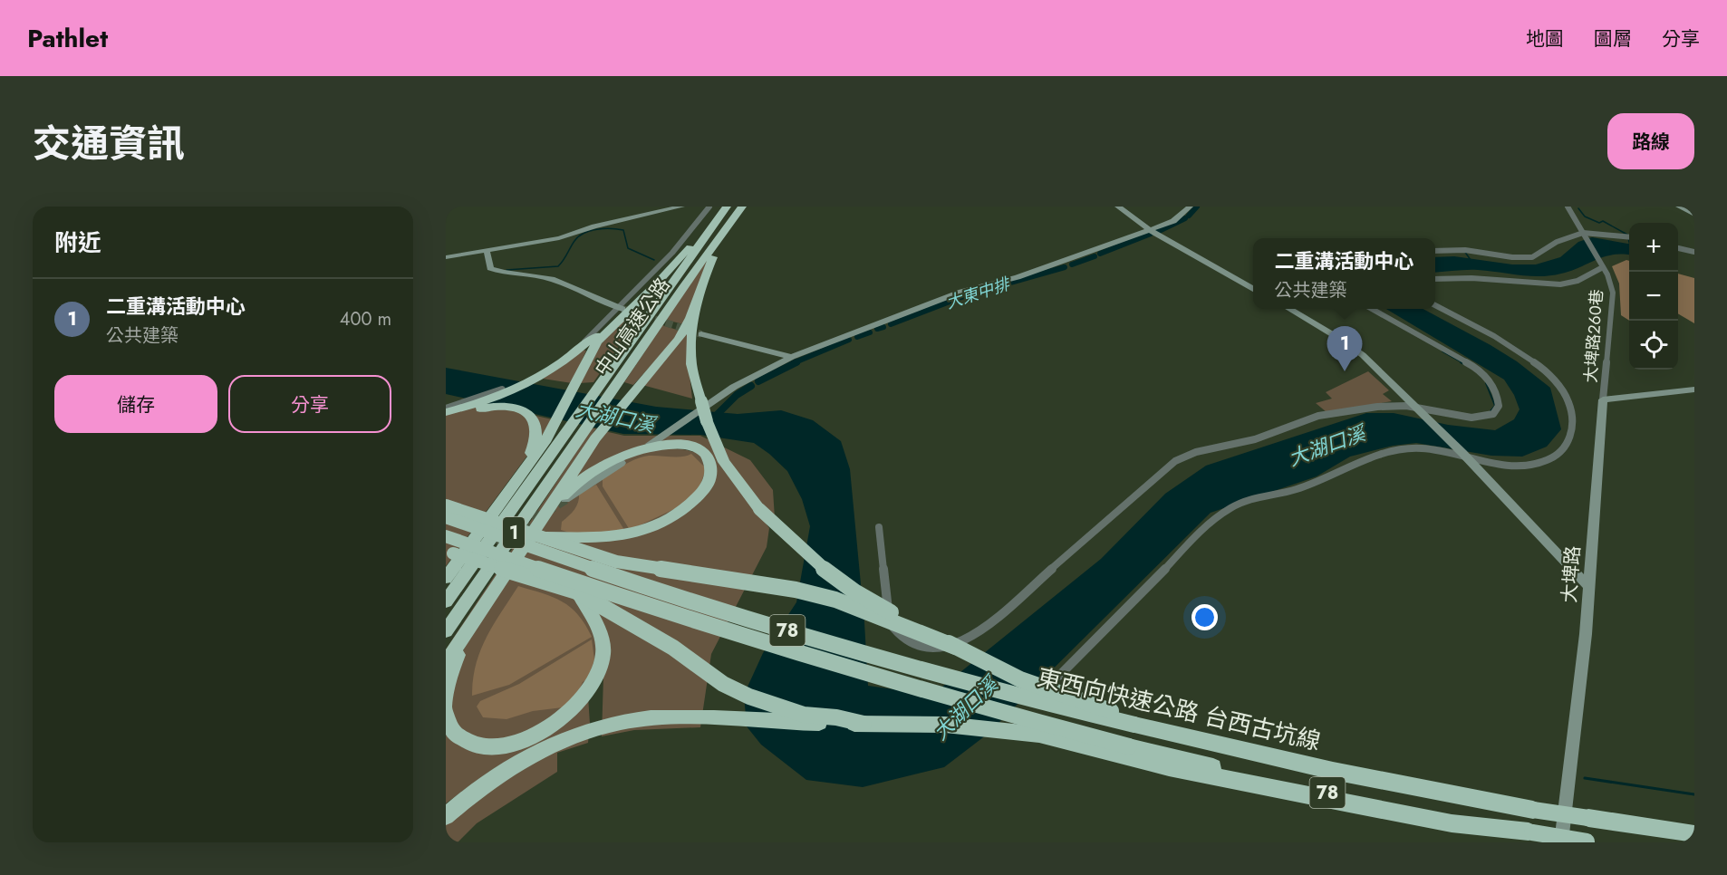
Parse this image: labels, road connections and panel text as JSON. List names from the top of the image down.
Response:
{
  "streets": {
    "highway": [
      "中山高速公路",
      "1",
      "78",
      "東西向快速公路 台西古坑線"
    ],
    "street": ["大埤路260巷", "大埤路"]
  },
  "crossings": [
    ["大埤路260巷", "大埤路"]
  ],
  "water": ["大東中排", "大湖口溪"],
  "page": {
    "header": "Pathlet",
    "nav": ["地圖", "圖層", "分享"],
    "title": "交通資訊",
    "buttons": [
      "路線",
      ["儲存", "分享"]
    ],
    "heading": "附近",
    "map_buttons": ["+", "−"],
    "popup": ["二重溝活動中心", "公共建築"],
    "list": [
      {
        "mark": "1",
        "name": "二重溝活動中心",
        "note": "公共建築",
        "value": "400 m"
      }
    ],
    "pins": "1"
  }
}
